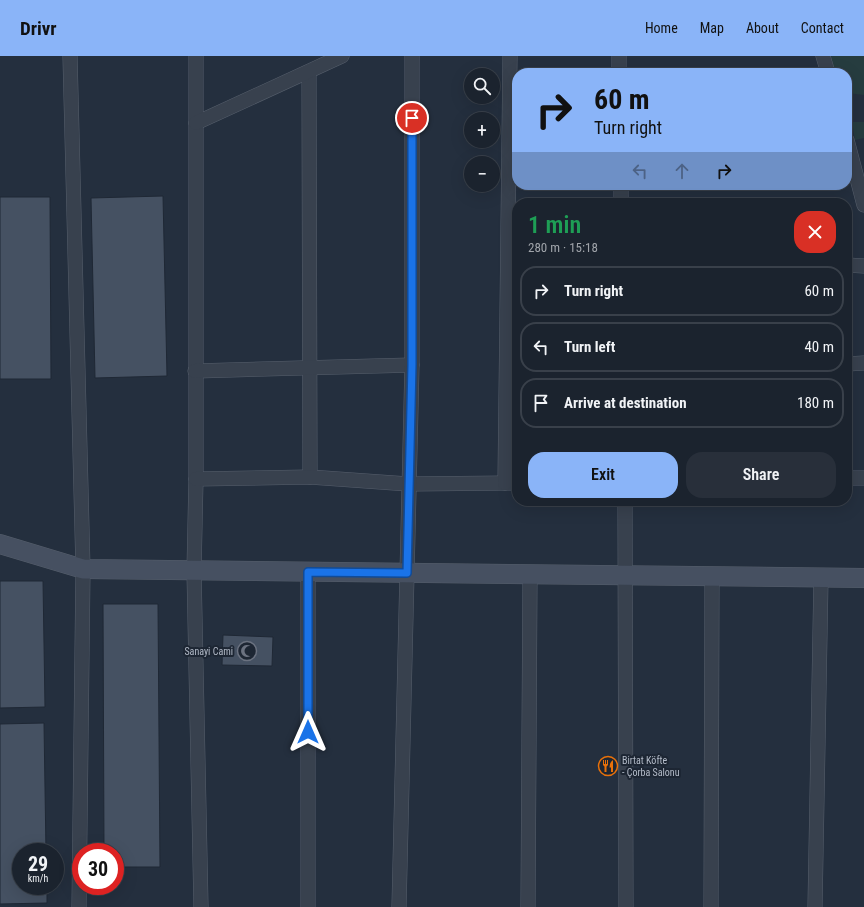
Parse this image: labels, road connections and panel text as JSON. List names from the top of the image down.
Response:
{
  "places": {
    "mosque": ["Sanayi Cami"],
    "restaurant": ["Birtat Köfte - Çorba Salonu"]
  },
  "page": {
    "header": "Drivr",
    "nav": [
      "Home",
      "Map",
      "About",
      "Contact"
    ],
    "map_buttons": ["+", "−"],
    "turn": ["60 m", "Turn right"],
    "heading": ["1 min", "280 m · 15:18"],
    "list": [
      {
        "name": "Turn right",
        "value": "60 m"
      },
      {
        "name": "Turn left",
        "value": "40 m"
      },
      {
        "name": "Arrive at destination",
        "value": "180 m"
      }
    ],
    "buttons": ["Exit", "Share"],
    "speed": "29 km/h",
    "limit": "30"
  }
}
